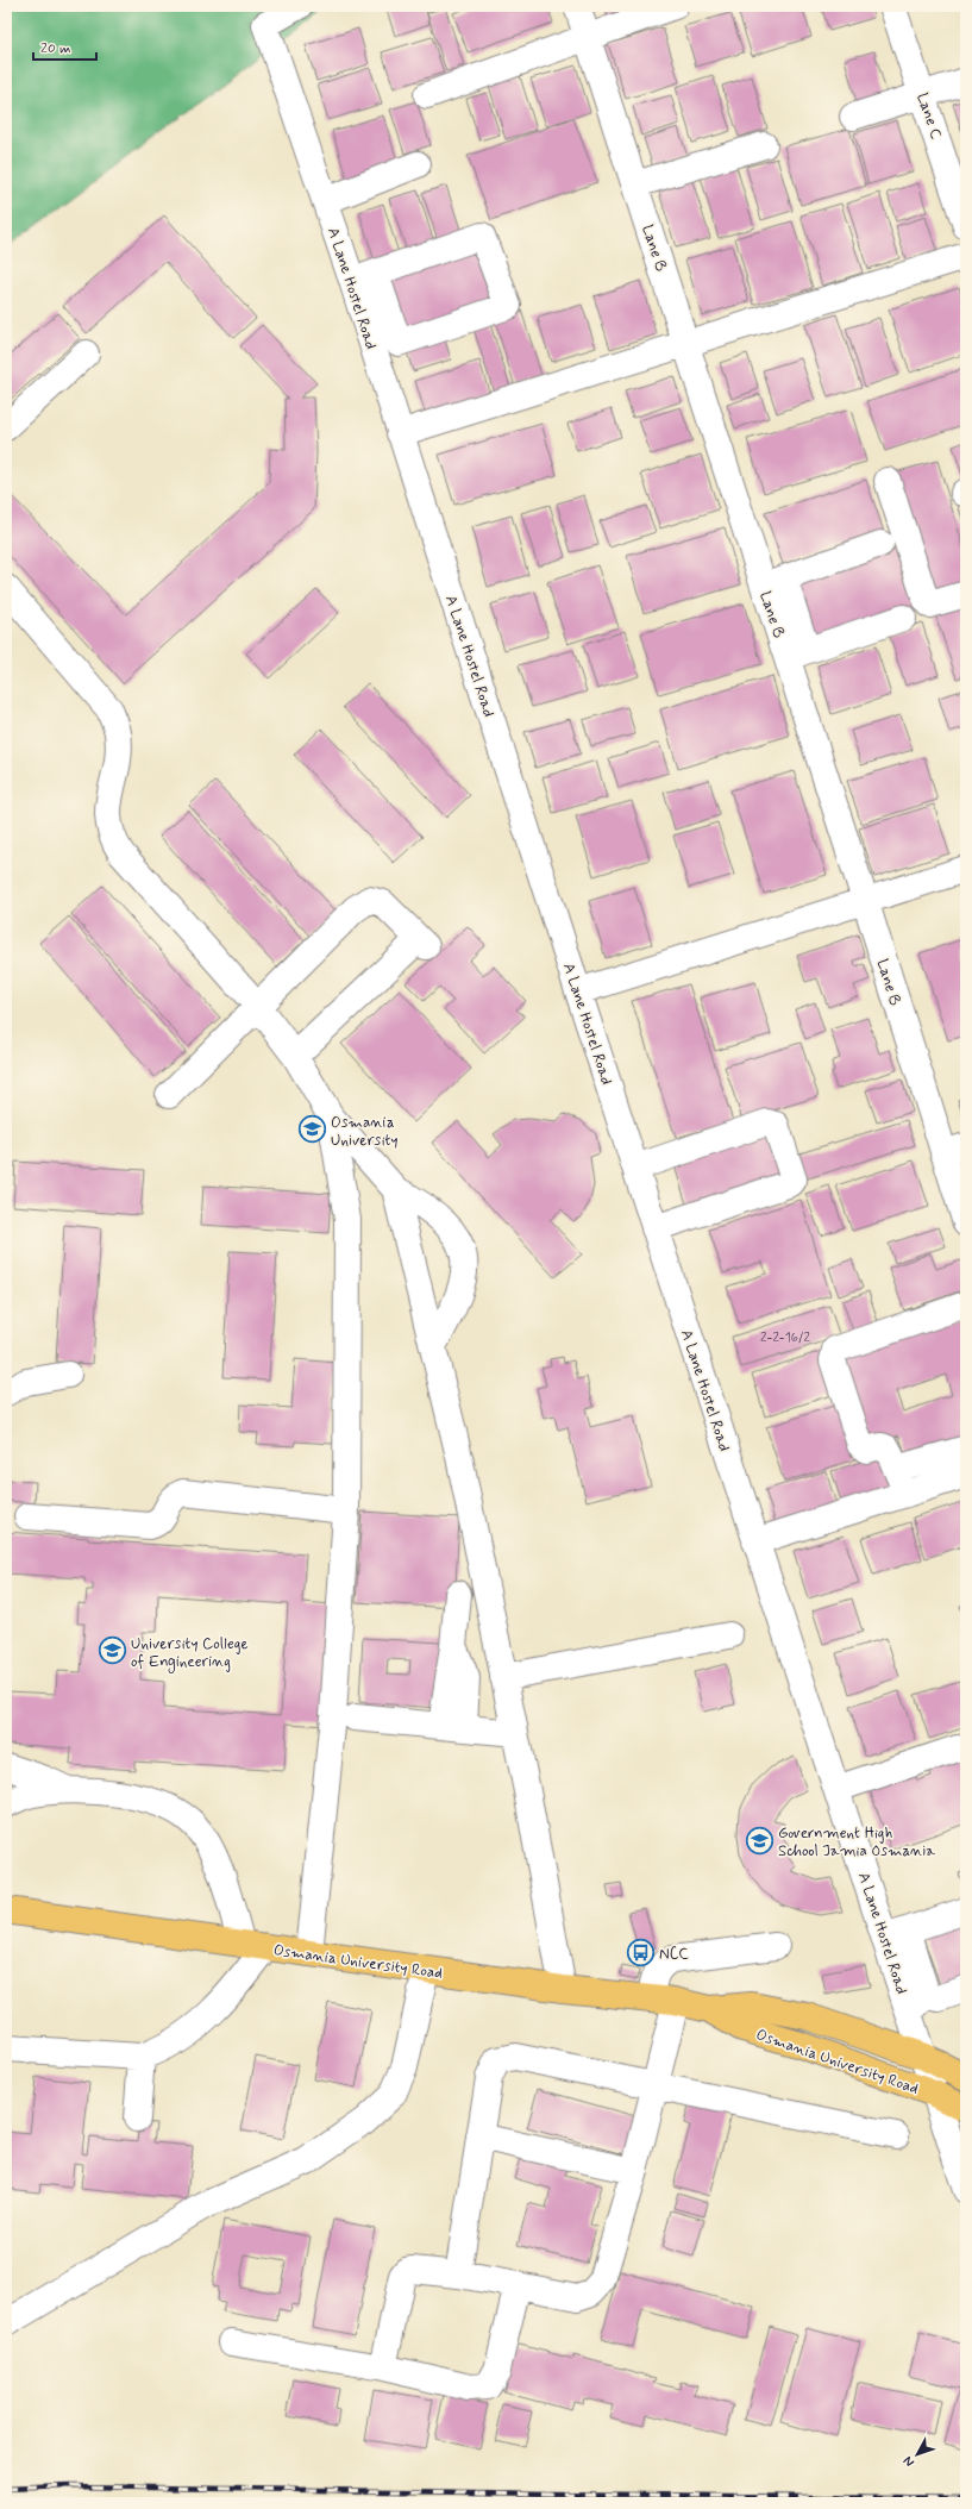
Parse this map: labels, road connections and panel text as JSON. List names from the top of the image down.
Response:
{
  "streets": {
    "main road": ["Osmania University Road"],
    "street": ["Lane C", "Lane B", "A Lane Hostel Road"]
  },
  "crossings": [
    ["A Lane Hostel Road", "Osmania University Road"]
  ],
  "places": {
    "school or university": ["Osmania University", "University College of Engineering", "Government High School Jamia Osmania"],
    "bus stop": ["NCC"]
  },
  "house_numbers": ["2-2-16/2"],
  "scale_bar": "20 m",
  "north": "bottom left"
}
